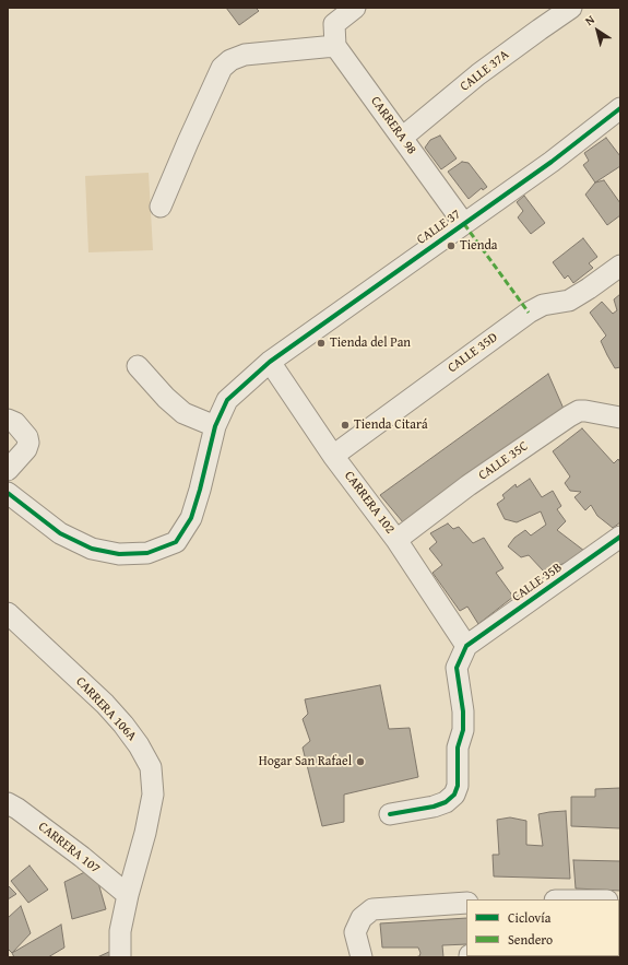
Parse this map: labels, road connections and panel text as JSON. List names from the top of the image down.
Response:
{
  "streets": {
    "street": [
      "CALLE 37A",
      "CARRERA 98",
      "CALLE 37",
      "CALLE 35D",
      "CALLE 35C",
      "CARRERA 102",
      "CALLE 35B",
      "CARRERA 106A",
      "CARRERA 107"
    ]
  },
  "crossings": [
    ["CALLE 37A", "CARRERA 98"],
    ["CARRERA 98", "CALLE 37"],
    ["CALLE 37", "CARRERA 102"],
    ["CALLE 35D", "CARRERA 102"],
    ["CALLE 35C", "CARRERA 102"],
    ["CARRERA 102", "CALLE 35B"],
    ["CARRERA 106A", "CARRERA 107"]
  ],
  "places": [
    "Tienda",
    "Tienda del Pan",
    "Tienda Citará",
    "Hogar San Rafael"
  ],
  "legend": ["Ciclovía", "Sendero"],
  "north": "top left"
}
